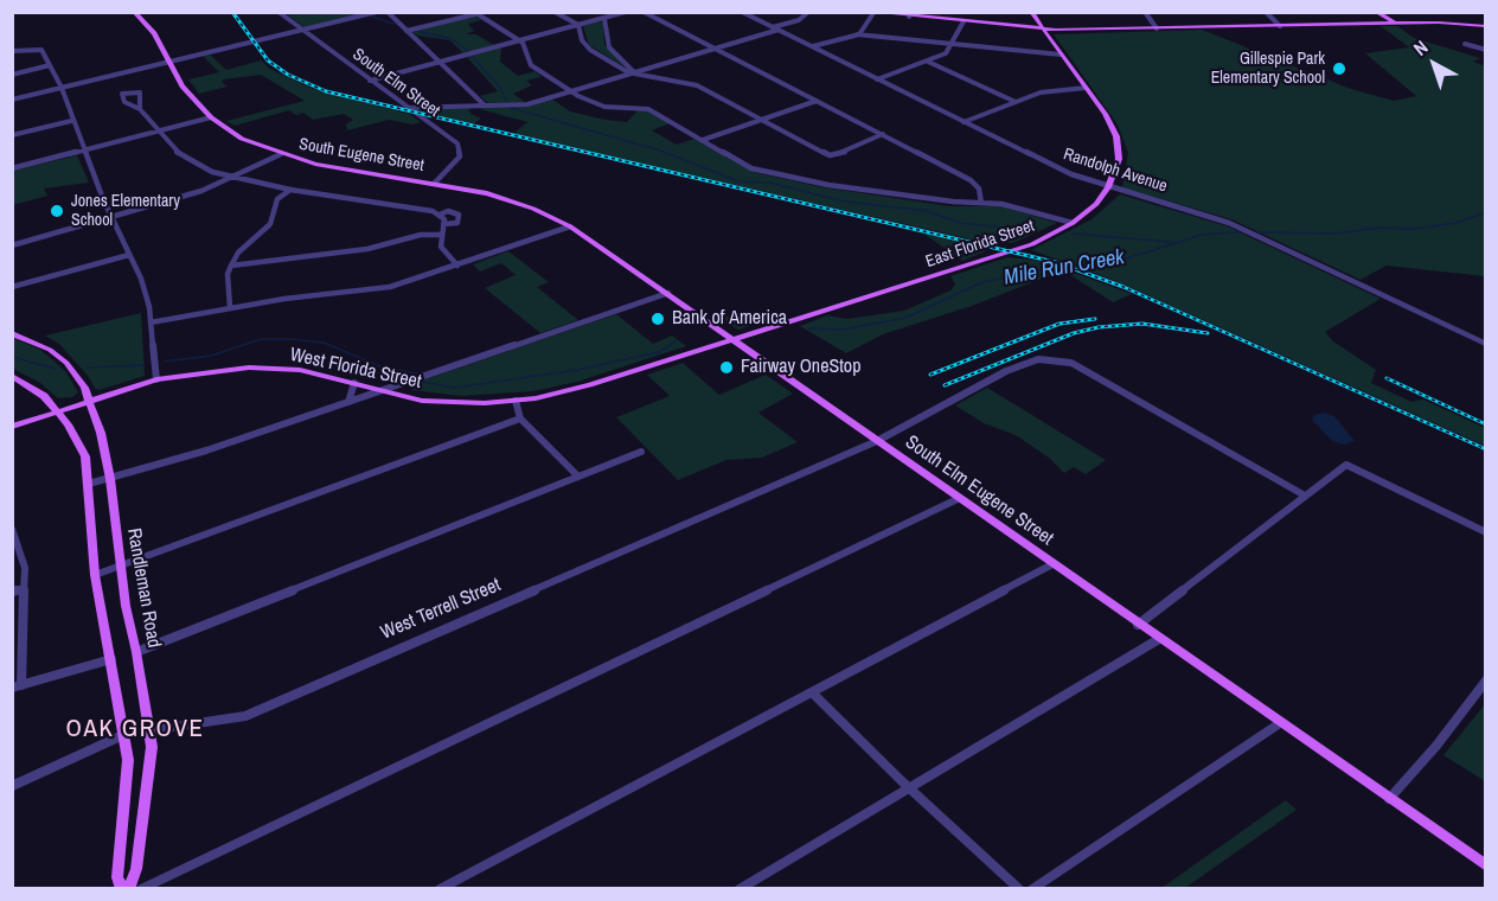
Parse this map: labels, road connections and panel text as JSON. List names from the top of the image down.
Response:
{
  "streets": {
    "main road": [
      "South Eugene Street",
      "East Florida Street",
      "West Florida Street",
      "South Elm Eugene Street",
      "Randleman Road"
    ],
    "street": ["South Elm Street", "Randolph Avenue", "West Terrell Street"]
  },
  "crossings": [
    ["South Elm Street", "South Eugene Street"],
    ["South Elm Street", "South Elm Eugene Street"],
    ["South Eugene Street", "South Elm Eugene Street"],
    ["Randolph Avenue", "East Florida Street"],
    ["East Florida Street", "West Florida Street"],
    ["East Florida Street", "South Elm Eugene Street"],
    ["West Florida Street", "South Elm Eugene Street"],
    ["West Florida Street", "Randleman Road"],
    ["South Elm Eugene Street", "West Terrell Street"],
    ["Randleman Road", "West Terrell Street"]
  ],
  "districts": ["OAK GROVE"],
  "water": ["Mile Run Creek"],
  "places": [
    "Gillespie Park Elementary School",
    "Jones Elementary School",
    "Bank of America",
    "Fairway OneStop"
  ],
  "north": "top left"
}
